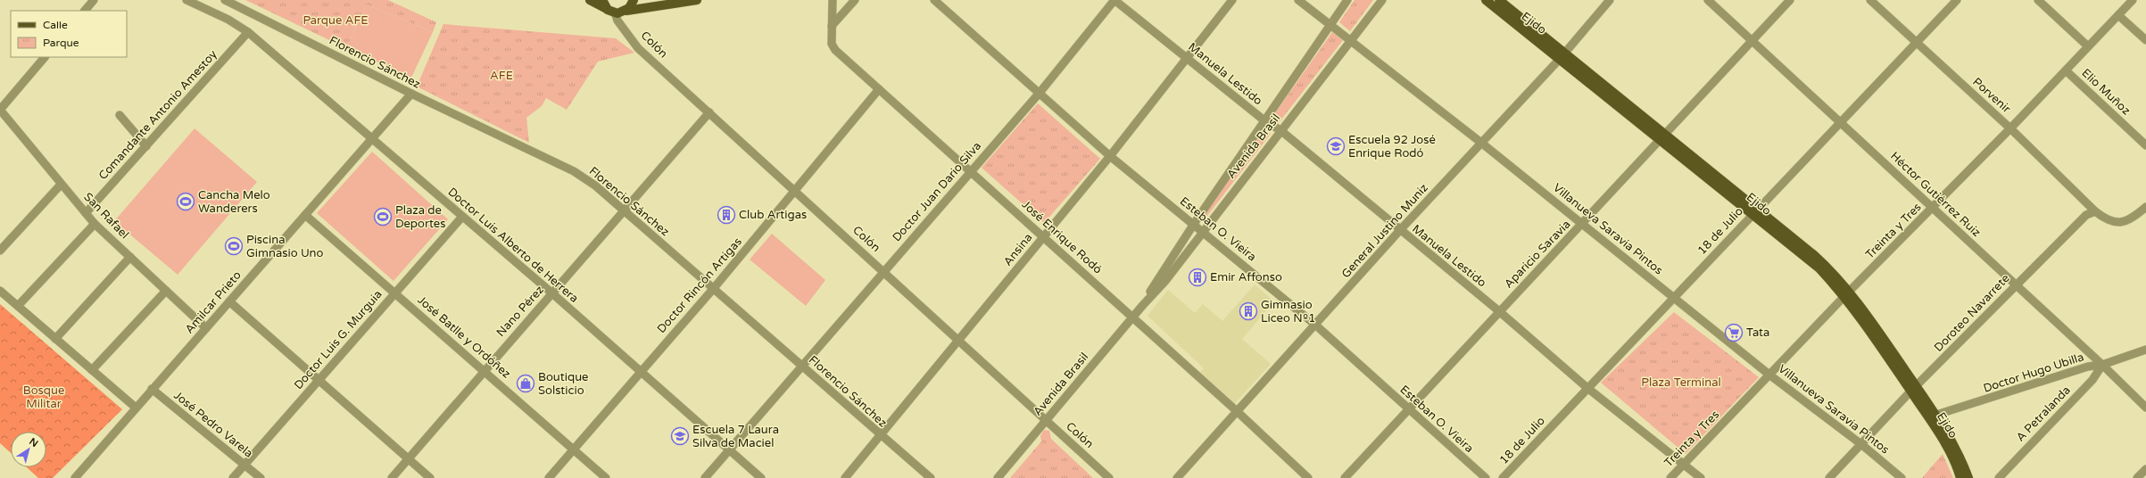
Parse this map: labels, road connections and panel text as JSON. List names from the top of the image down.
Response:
{
  "streets": {
    "main road": ["Ejido"],
    "street": [
      "Colón",
      "Florencio Sánchez",
      "Manuela Lestido",
      "Elio Muñoz",
      "Porvenir",
      "Comandante Antonio Amestoy",
      "Avenida Brasil",
      "Doctor Juan Dario Silva",
      "Héctor Gutiérrez Ruiz",
      "San Rafael",
      "Esteban O. Vieira",
      "Villanueva Saravia Pintos",
      "General Justino Muniz",
      "18 de Julio",
      "Treinta y Tres",
      "José Enrique Rodó",
      "Doctor Luis Alberto de Herrera",
      "Ansina",
      "Aparicio Saravia",
      "Doctor Rincón Artigas",
      "Amilcar Prieto",
      "Nano Pérez",
      "Doroteo Navarrete",
      "José Batlle y Ordóñez",
      "Doctor Luis G. Murguia",
      "Doctor Hugo Ubilla",
      "A Petralanda",
      "José Pedro Varela"
    ]
  },
  "crossings": [
    ["Ejido", "General Justino Muniz"],
    ["Ejido", "18 de Julio"],
    ["Ejido", "Treinta y Tres"],
    ["Ejido", "Aparicio Saravia"],
    ["Ejido", "Doroteo Navarrete"],
    ["Ejido", "Doctor Hugo Ubilla"],
    ["Colón", "Avenida Brasil"],
    ["Colón", "Doctor Juan Dario Silva"],
    ["Colón", "Ansina"],
    ["Colón", "Doctor Rincón Artigas"],
    ["Colón", "Nano Pérez"],
    ["Florencio Sánchez", "Doctor Juan Dario Silva"],
    ["Florencio Sánchez", "Ansina"],
    ["Florencio Sánchez", "Doctor Rincón Artigas"],
    ["Florencio Sánchez", "Amilcar Prieto"],
    ["Florencio Sánchez", "Nano Pérez"],
    ["Manuela Lestido", "Avenida Brasil"],
    ["Manuela Lestido", "Doctor Juan Dario Silva"],
    ["Manuela Lestido", "General Justino Muniz"],
    ["Manuela Lestido", "18 de Julio"],
    ["Manuela Lestido", "Treinta y Tres"],
    ["Manuela Lestido", "Ansina"],
    ["Manuela Lestido", "Aparicio Saravia"],
    ["Elio Muñoz", "Treinta y Tres"],
    ["Porvenir", "18 de Julio"],
    ["Porvenir", "Treinta y Tres"],
    ["Porvenir", "Doroteo Navarrete"],
    ["Comandante Antonio Amestoy", "San Rafael"],
    ["Comandante Antonio Amestoy", "Doctor Luis Alberto de Herrera"],
    ["Avenida Brasil", "Esteban O. Vieira"],
    ["Avenida Brasil", "Villanueva Saravia Pintos"],
    ["Avenida Brasil", "José Enrique Rodó"],
    ["Doctor Juan Dario Silva", "Esteban O. Vieira"],
    ["Doctor Juan Dario Silva", "José Enrique Rodó"],
    ["Doctor Juan Dario Silva", "Doctor Luis Alberto de Herrera"],
    ["Héctor Gutiérrez Ruiz", "18 de Julio"],
    ["Héctor Gutiérrez Ruiz", "Treinta y Tres"],
    ["Héctor Gutiérrez Ruiz", "Aparicio Saravia"],
    ["Héctor Gutiérrez Ruiz", "Doroteo Navarrete"],
    ["Héctor Gutiérrez Ruiz", "Doctor Hugo Ubilla"],
    ["Héctor Gutiérrez Ruiz", "A Petralanda"],
    ["San Rafael", "Amilcar Prieto"],
    ["Esteban O. Vieira", "General Justino Muniz"],
    ["Esteban O. Vieira", "Ansina"],
    ["Esteban O. Vieira", "Aparicio Saravia"],
    ["Villanueva Saravia Pintos", "General Justino Muniz"],
    ["Villanueva Saravia Pintos", "18 de Julio"],
    ["Villanueva Saravia Pintos", "Treinta y Tres"],
    ["Villanueva Saravia Pintos", "Aparicio Saravia"],
    ["Villanueva Saravia Pintos", "Doroteo Navarrete"],
    ["General Justino Muniz", "José Enrique Rodó"],
    ["José Enrique Rodó", "Ansina"],
    ["José Enrique Rodó", "Doctor Rincón Artigas"],
    ["Doctor Luis Alberto de Herrera", "Doctor Rincón Artigas"],
    ["Doctor Luis Alberto de Herrera", "Amilcar Prieto"],
    ["Doctor Luis Alberto de Herrera", "Nano Pérez"],
    ["Doctor Luis Alberto de Herrera", "Doctor Luis G. Murguia"],
    ["Doctor Rincón Artigas", "José Batlle y Ordóñez"],
    ["Amilcar Prieto", "José Batlle y Ordóñez"],
    ["Amilcar Prieto", "José Pedro Varela"],
    ["Nano Pérez", "José Batlle y Ordóñez"],
    ["José Batlle y Ordóñez", "Doctor Luis G. Murguia"],
    ["Doctor Luis G. Murguia", "José Pedro Varela"],
    ["Doctor Hugo Ubilla", "A Petralanda"]
  ],
  "parks": [
    "Parque AFE",
    "AFE",
    "Plaza Terminal",
    "Bosque Militar"
  ],
  "places": {
    "school or university": ["Escuela 92 José Enrique Rodó", "Escuela 7 Laura Silva de Maciel"],
    "sports": ["Cancha Melo Wanderers", "Plaza de Deportes", "Piscina Gimnasio Uno"],
    "building": ["Club Artigas", "Emir Affonso", "Gimnasio Liceo Nº1"],
    "supermarket": ["Tata"],
    "shop": ["Boutique Solsticio"]
  },
  "legend": ["Calle", "Parque"],
  "north": "top right"
}
